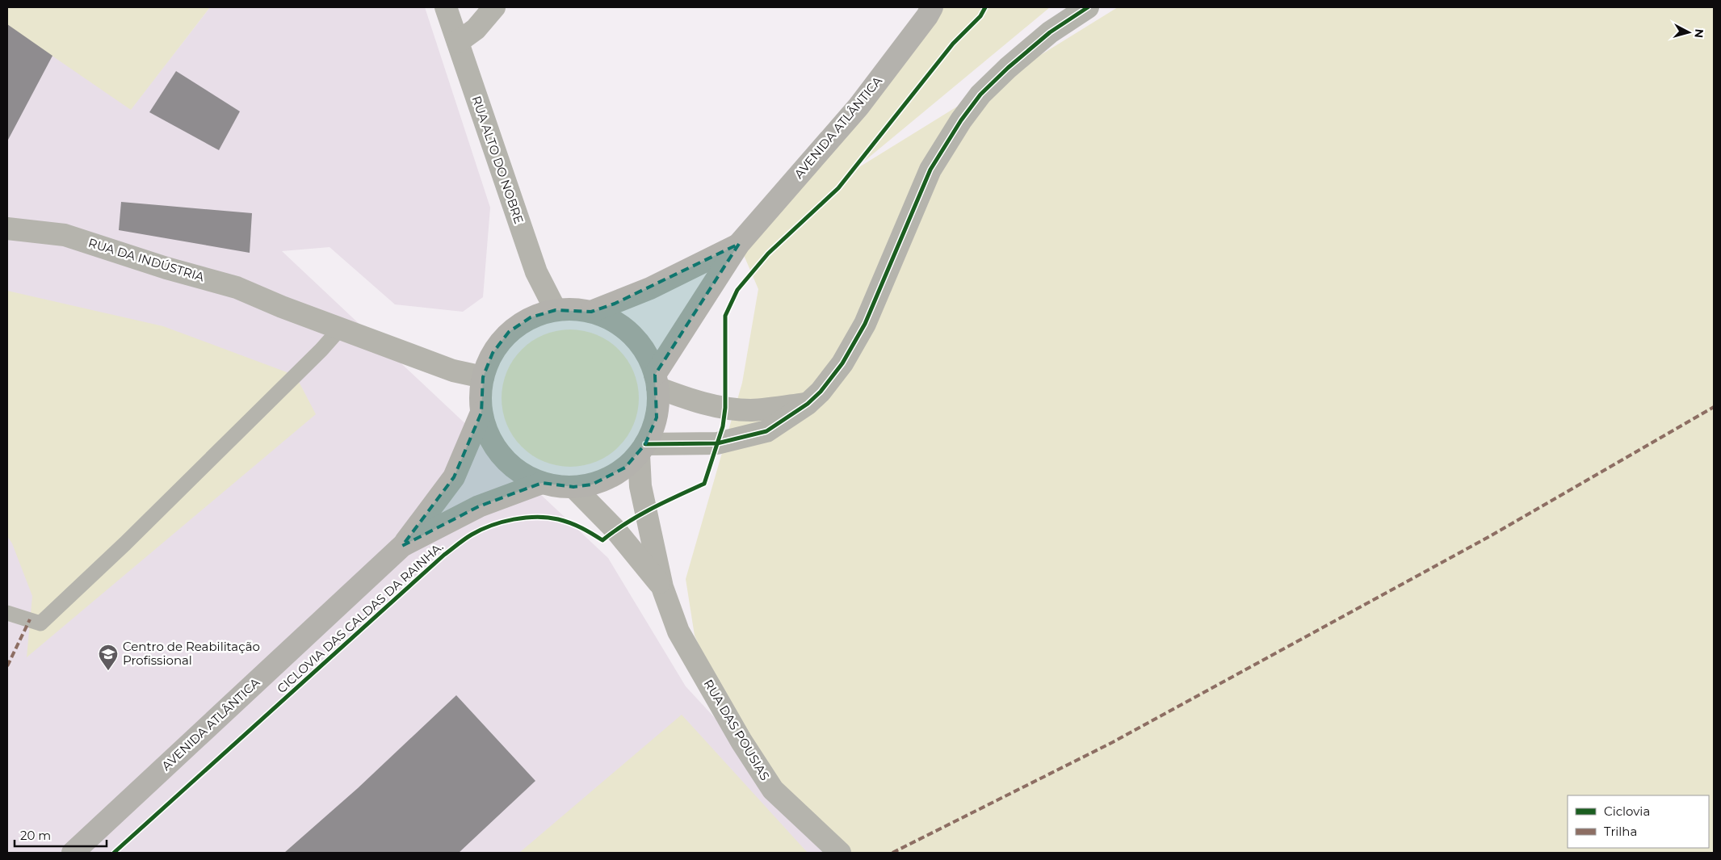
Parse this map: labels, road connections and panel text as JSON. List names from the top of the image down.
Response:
{
  "streets": {
    "main road": ["AVENIDA ATLÂNTICA"],
    "street": ["RUA ALTO DO NOBRE", "RUA DA INDÚSTRIA", "RUA DAS POUSIAS"],
    "cycle path": ["CICLOVIA DAS CALDAS DA RAINHA."]
  },
  "crossings": [
    ["AVENIDA ATLÂNTICA", "RUA ALTO DO NOBRE"],
    ["AVENIDA ATLÂNTICA", "RUA DA INDÚSTRIA"]
  ],
  "places": {
    "school or university": ["Centro de Reabilitação Profissional"]
  },
  "legend": ["Ciclovia", "Trilha"],
  "scale_bar": "20 m",
  "north": "right"
}
